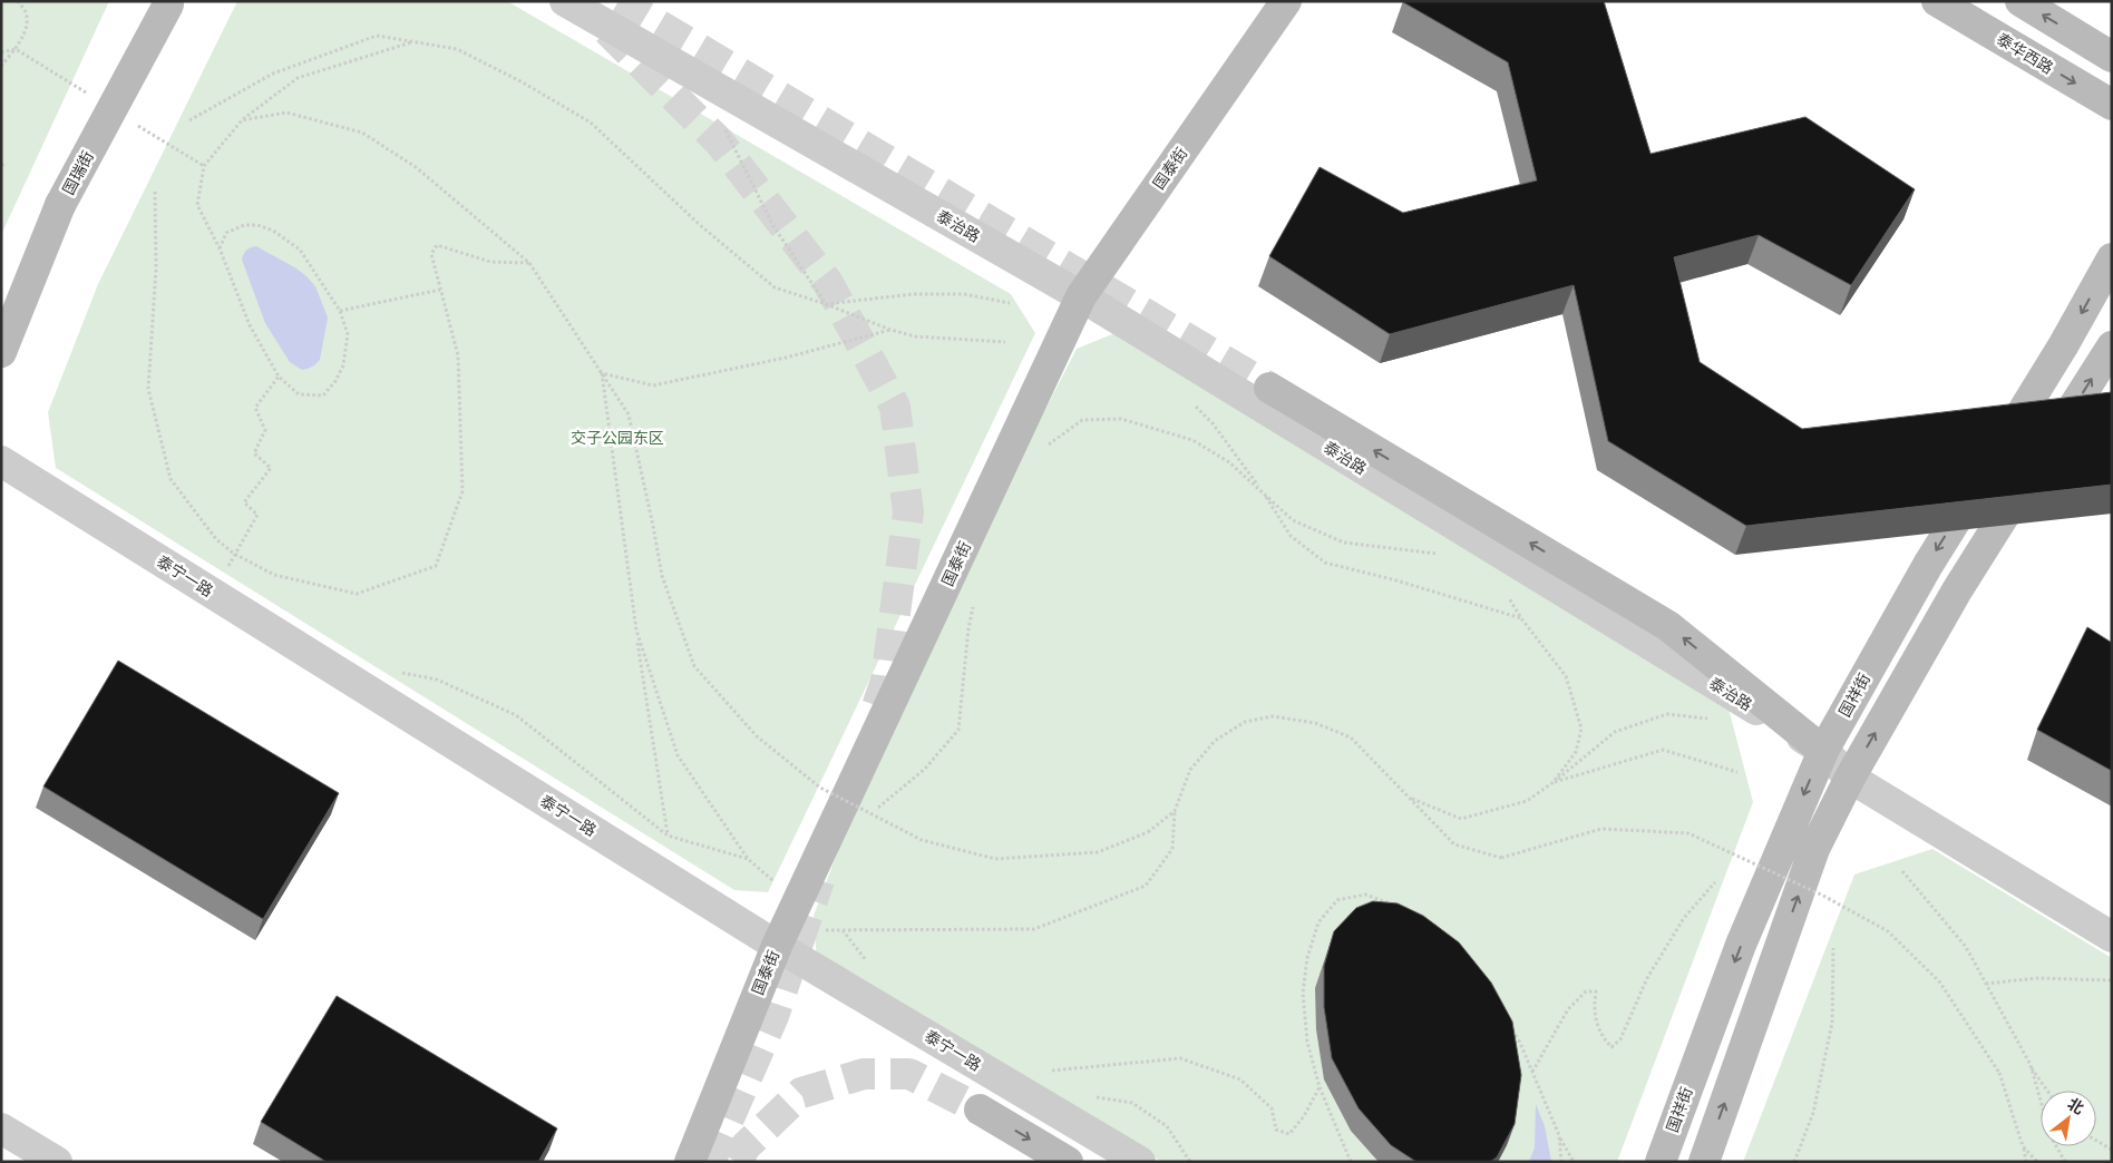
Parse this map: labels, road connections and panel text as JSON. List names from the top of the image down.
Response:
{
  "streets": {
    "main road": [
      "泰华西路",
      "国泰街",
      "国瑞街",
      "国祥街"
    ],
    "street": ["泰治路", "泰宁一路"]
  },
  "crossings": [
    ["国泰街", "泰治路"],
    ["国泰街", "泰宁一路"],
    ["泰治路", "国祥街"]
  ],
  "parks": ["交子公园东区"],
  "north": "top right"
}
